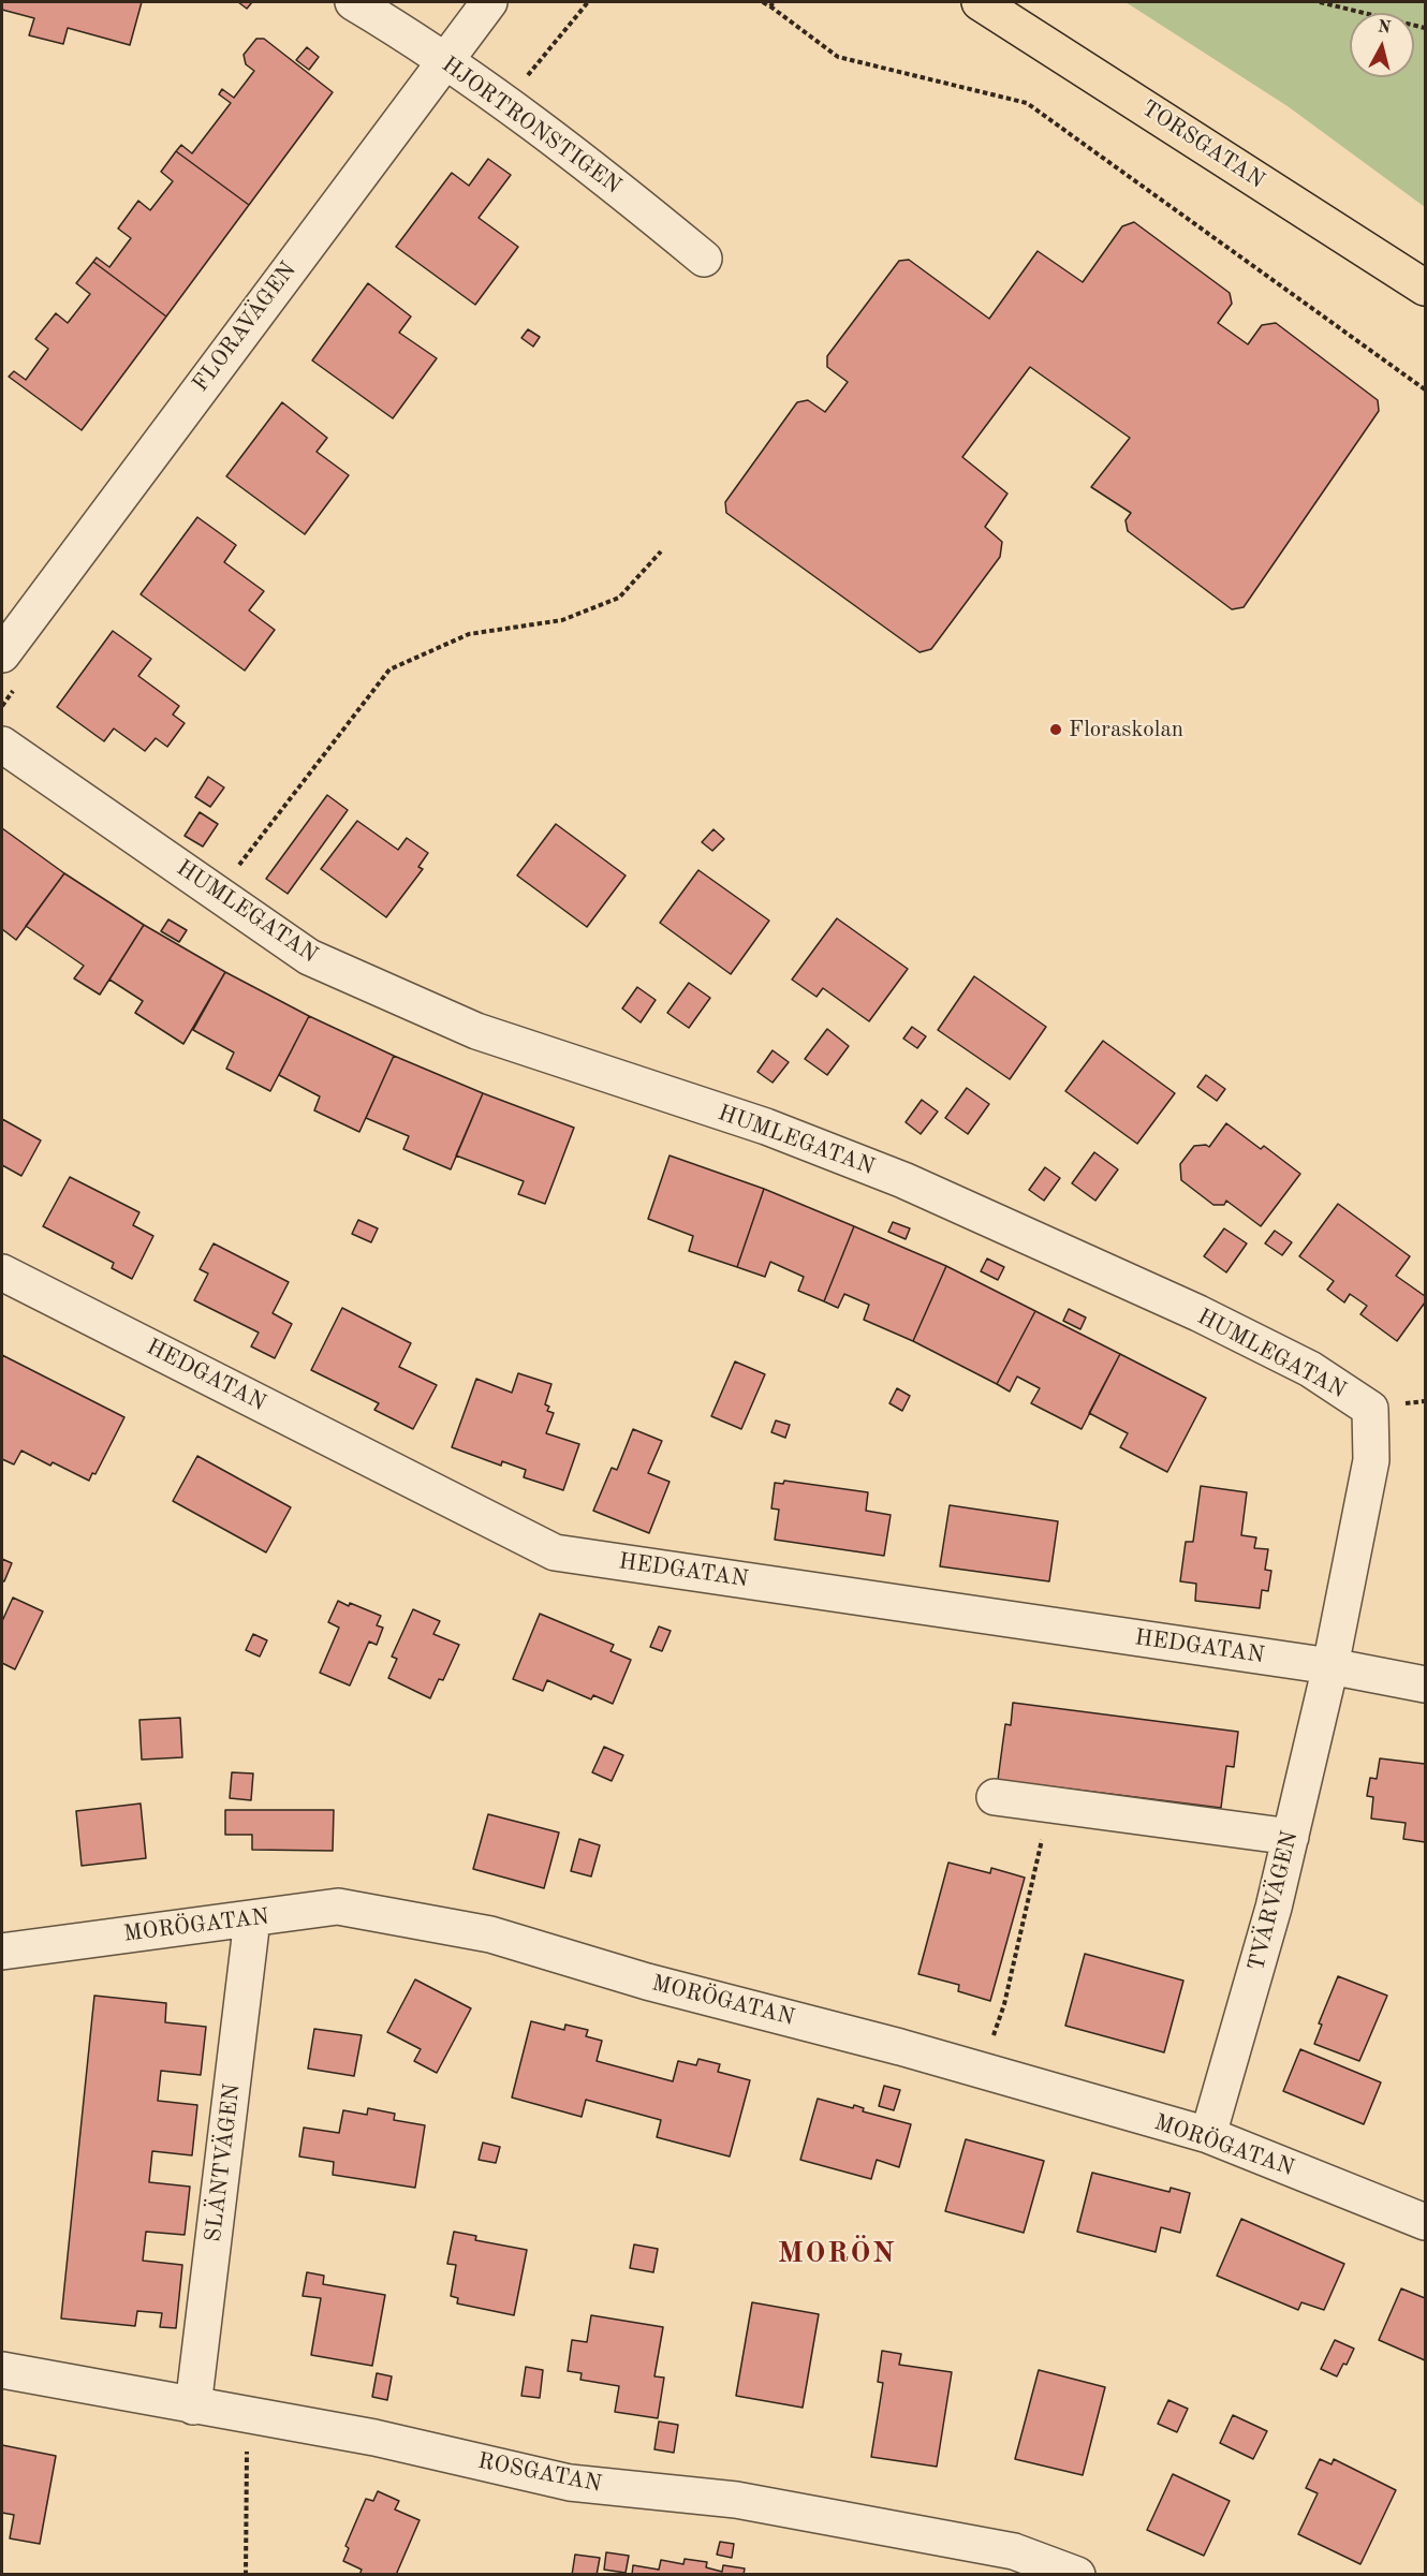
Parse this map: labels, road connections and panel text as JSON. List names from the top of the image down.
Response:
{
  "streets": {
    "main road": ["TORSGATAN"],
    "street": [
      "HJORTRONSTIGEN",
      "FLORAVÄGEN",
      "HUMLEGATAN",
      "HEDGATAN",
      "TVÄRVÄGEN",
      "MORÖGATAN",
      "SLÄNTVÄGEN",
      "ROSGATAN"
    ]
  },
  "crossings": [
    ["HJORTRONSTIGEN", "FLORAVÄGEN"],
    ["HUMLEGATAN", "HEDGATAN"],
    ["HUMLEGATAN", "TVÄRVÄGEN"],
    ["HEDGATAN", "TVÄRVÄGEN"],
    ["TVÄRVÄGEN", "MORÖGATAN"],
    ["MORÖGATAN", "SLÄNTVÄGEN"],
    ["SLÄNTVÄGEN", "ROSGATAN"]
  ],
  "districts": ["MORÖN"],
  "places": ["Floraskolan"],
  "north": "top"
}
